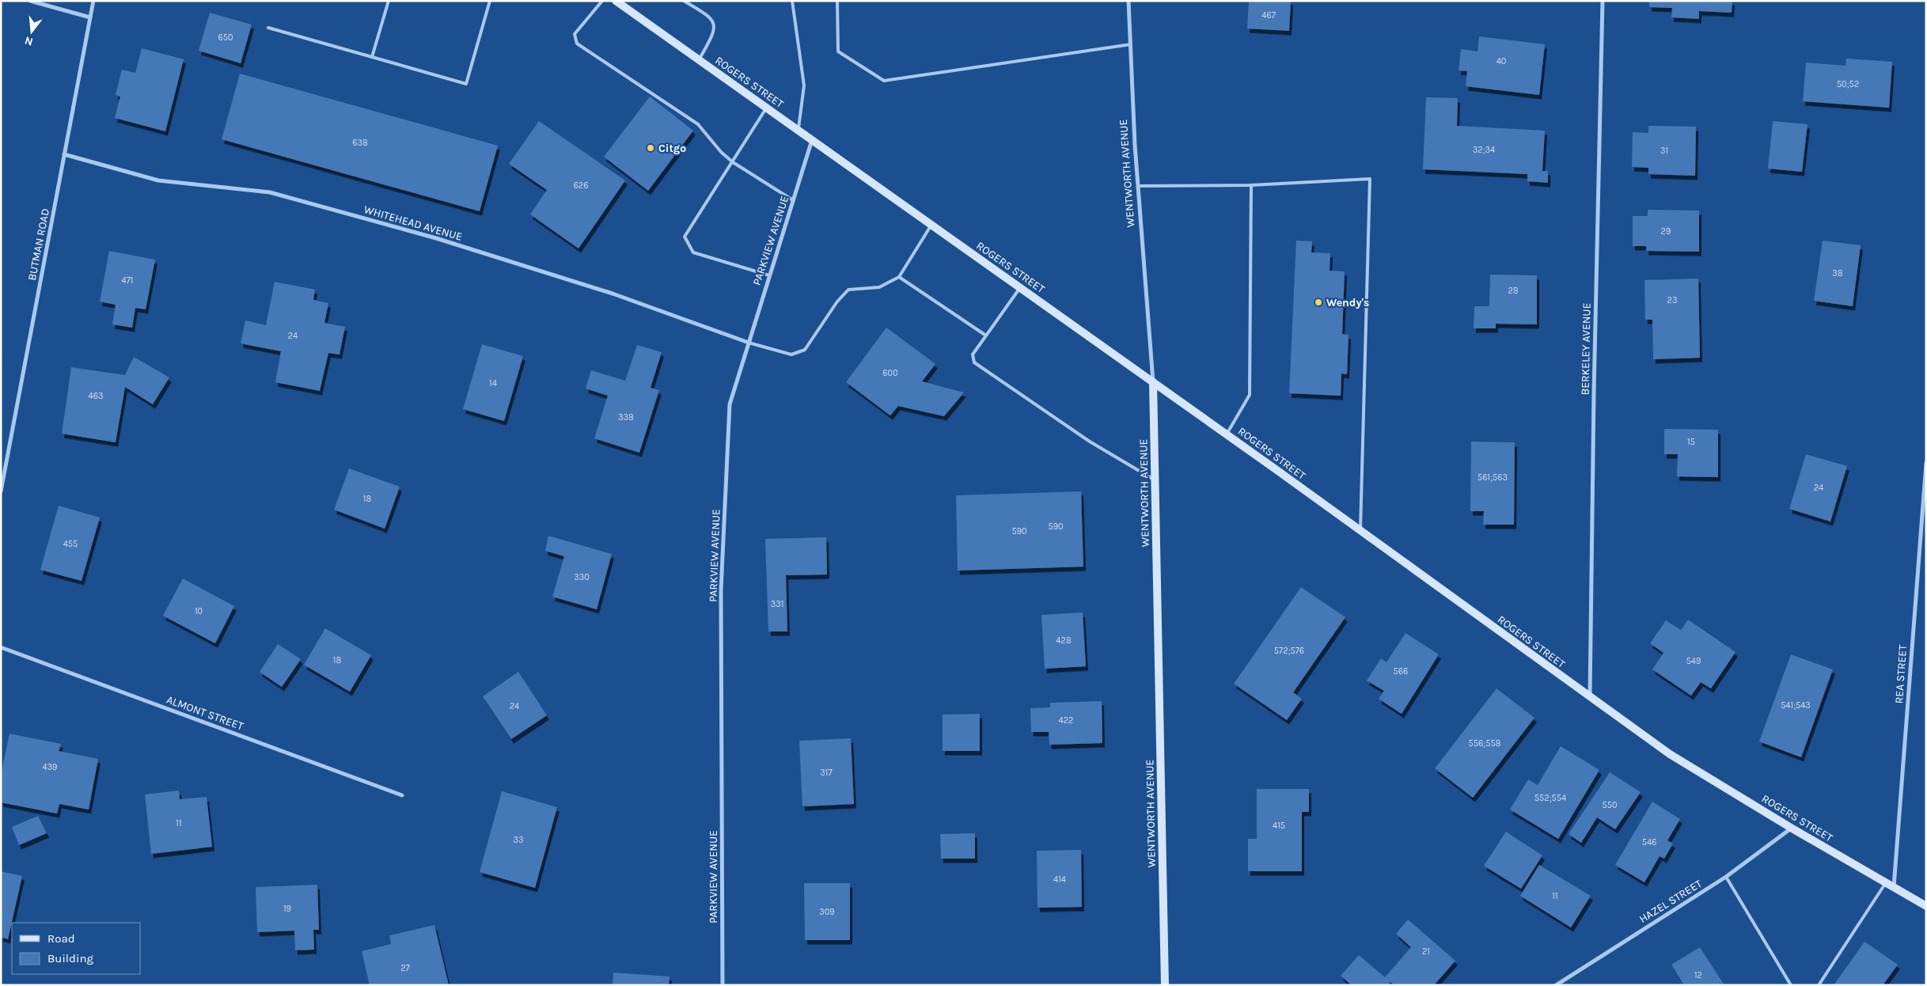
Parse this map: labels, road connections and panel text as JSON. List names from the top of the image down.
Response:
{
  "streets": {
    "main road": ["ROGERS STREET", "WENTWORTH AVENUE"],
    "street": [
      "WHITEHEAD AVENUE",
      "PARKVIEW AVENUE",
      "BUTMAN ROAD",
      "BERKELEY AVENUE",
      "REA STREET",
      "ALMONT STREET",
      "HAZEL STREET"
    ]
  },
  "crossings": [
    ["ROGERS STREET", "WENTWORTH AVENUE"],
    ["ROGERS STREET", "PARKVIEW AVENUE"],
    ["ROGERS STREET", "BERKELEY AVENUE"],
    ["ROGERS STREET", "REA STREET"],
    ["ROGERS STREET", "HAZEL STREET"],
    ["WHITEHEAD AVENUE", "PARKVIEW AVENUE"],
    ["WHITEHEAD AVENUE", "BUTMAN ROAD"]
  ],
  "places": ["Citgo", "Wendy's"],
  "house_numbers": [
    "467",
    "650",
    "40",
    "50;52",
    "638",
    "32;34",
    "31",
    "626",
    "29",
    "38",
    "471",
    "28",
    "23",
    "24",
    "600",
    "14",
    "463",
    "338",
    "15",
    "561;563",
    "24",
    "18",
    "590",
    "590",
    "455",
    "330",
    "331",
    "10",
    "428",
    "572;576",
    "18",
    "549",
    "566",
    "541;543",
    "24",
    "422",
    "556;558",
    "439",
    "317",
    "552;554",
    "550",
    "11",
    "415",
    "33",
    "546",
    "414",
    "11",
    "19",
    "309",
    "21",
    "27",
    "12"
  ],
  "legend": ["Road", "Building"],
  "north": "bottom"
}
